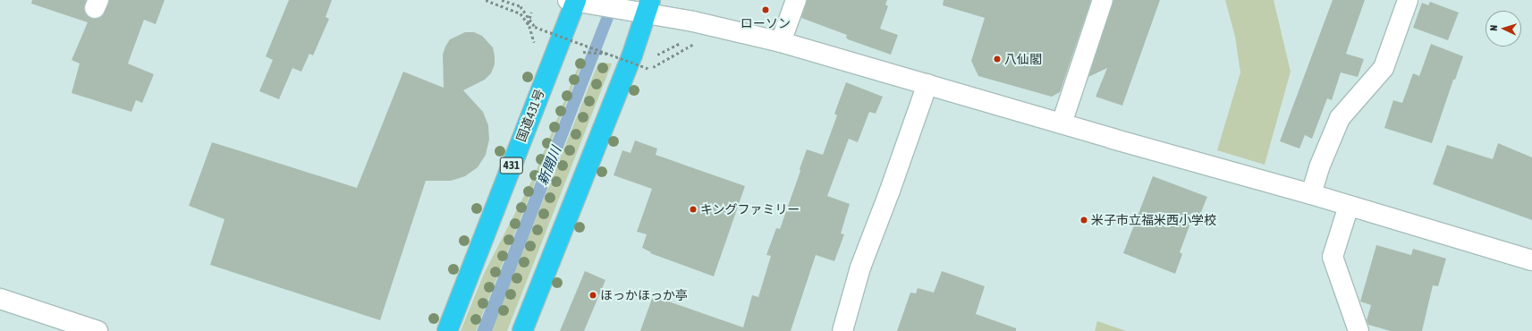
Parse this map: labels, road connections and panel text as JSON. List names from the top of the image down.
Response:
{
  "streets": {
    "highway": ["国道431号", "431"]
  },
  "water": ["新開川"],
  "places": [
    "ローソン",
    "八仙閣",
    "キングファミリー",
    "米子市立福米西小学校",
    "ほっかほっか亭"
  ],
  "north": "left"
}
